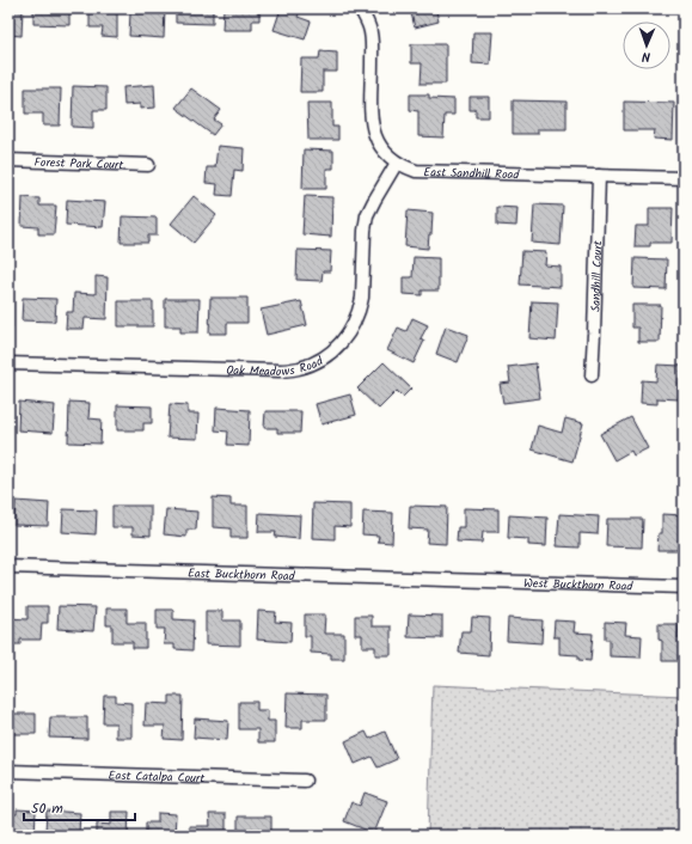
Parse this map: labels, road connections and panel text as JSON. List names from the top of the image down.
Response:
{
  "streets": {
    "street": [
      "Forest Park Court",
      "East Sandhill Road",
      "Sandhill Court",
      "Oak Meadows Road",
      "East Buckthorn Road",
      "West Buckthorn Road",
      "East Catalpa Court"
    ]
  },
  "crossings": [
    ["East Sandhill Road", "Sandhill Court"],
    ["East Sandhill Road", "Oak Meadows Road"],
    ["East Buckthorn Road", "West Buckthorn Road"]
  ],
  "scale_bar": "50 m",
  "north": "bottom"
}
